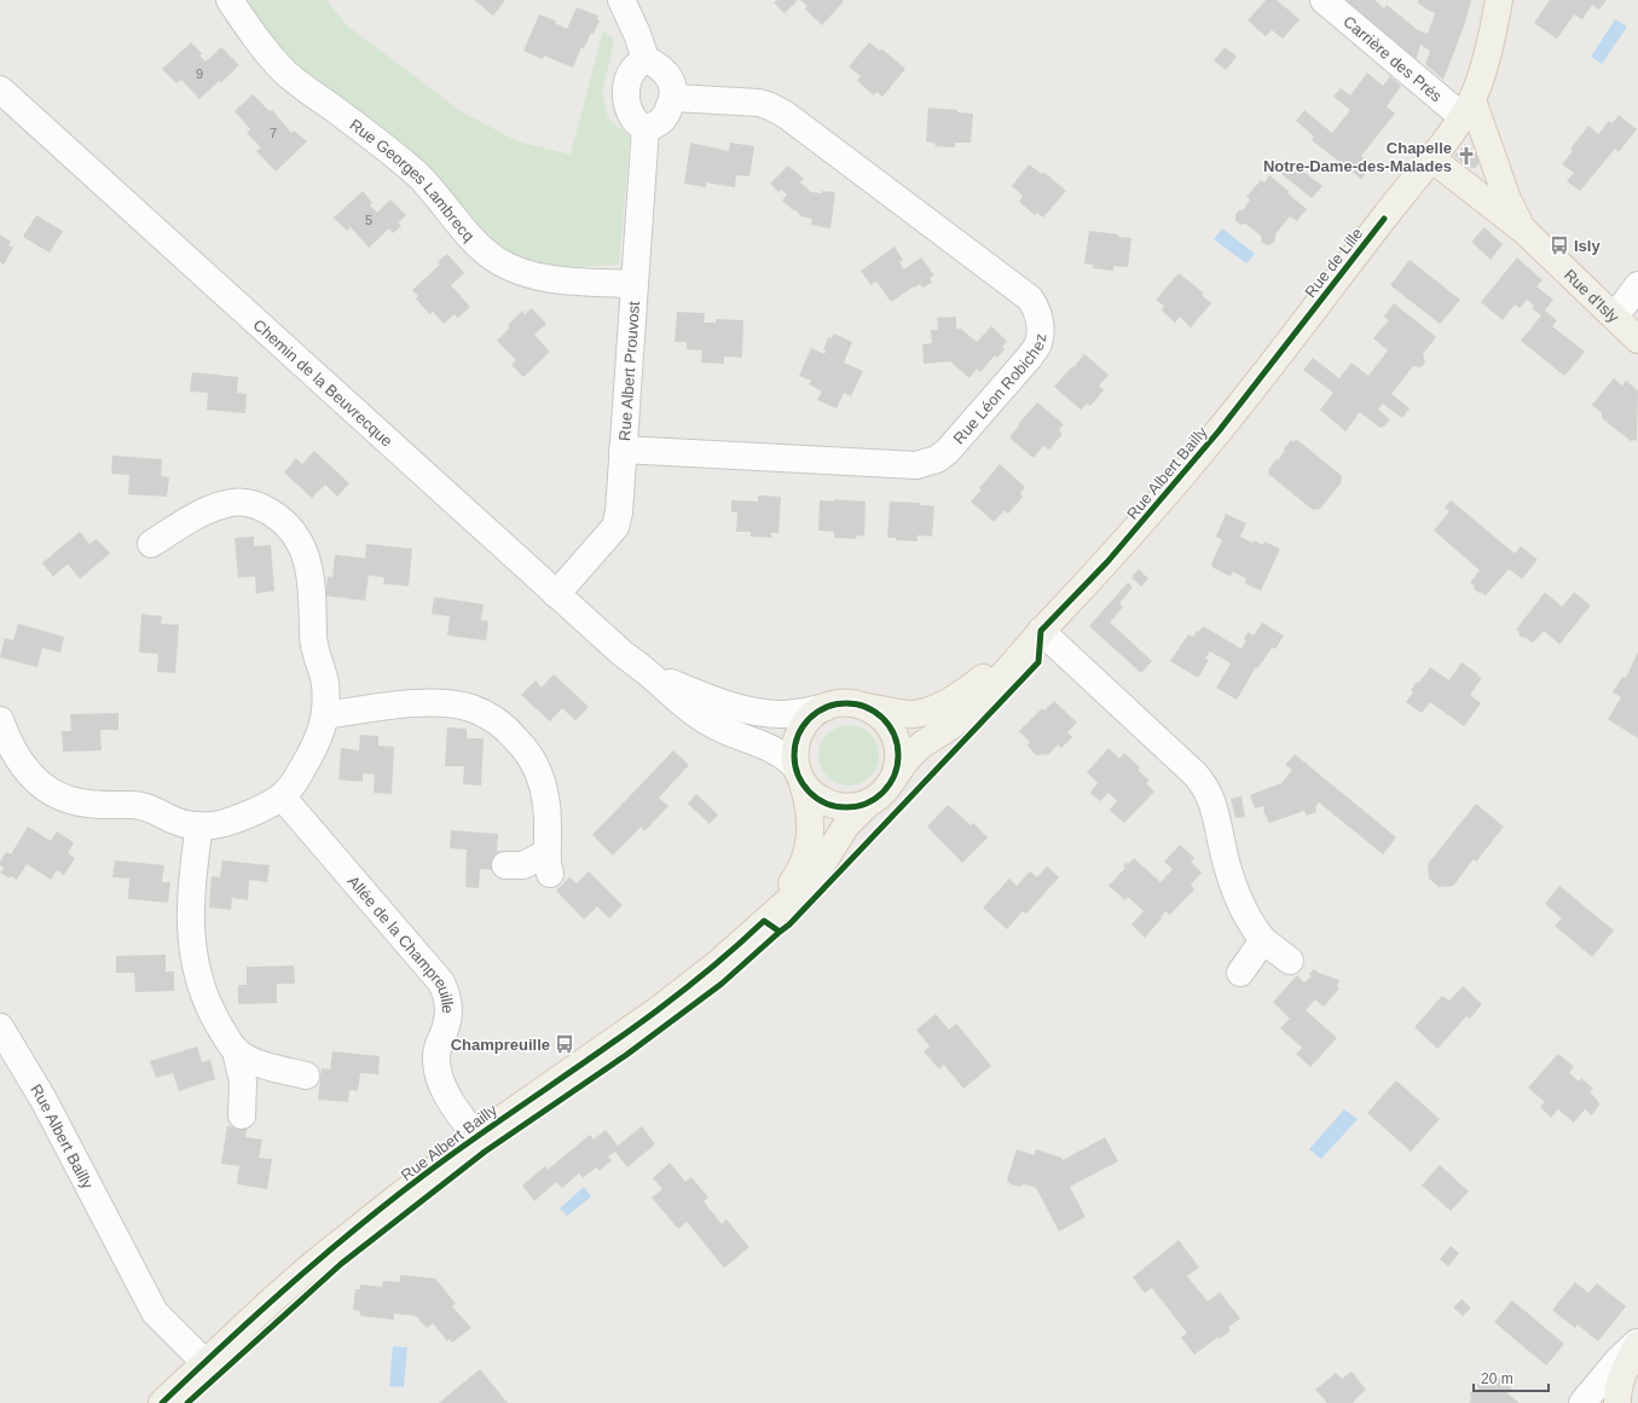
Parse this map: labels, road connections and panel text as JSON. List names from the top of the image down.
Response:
{
  "streets": {
    "main road": ["Rue de Lille", "Rue d'Isly", "Rue Albert Bailly"],
    "street": [
      "Carrière des Prés",
      "Rue Georges Lambrecq",
      "Rue Albert Prouvost",
      "Chemin de la Beuvrecque",
      "Rue Léon Robichez",
      "Allée de la Champreuille"
    ]
  },
  "crossings": [
    ["Carrière des Prés", "Rue de Lille"],
    ["Carrière des Prés", "Rue d'Isly"],
    ["Rue Georges Lambrecq", "Rue Albert Prouvost"],
    ["Rue de Lille", "Rue d'Isly"],
    ["Rue de Lille", "Rue Albert Bailly"],
    ["Rue Albert Prouvost", "Chemin de la Beuvrecque"],
    ["Rue Albert Prouvost", "Rue Léon Robichez"],
    ["Rue Albert Bailly", "Allée de la Champreuille"]
  ],
  "places": {
    "church": ["Chapelle Notre-Dame-des-Malades"],
    "bus stop": ["Isly", "Champreuille"]
  },
  "house_numbers": ["9", "7", "5"],
  "scale_bar": "20 m"
}
